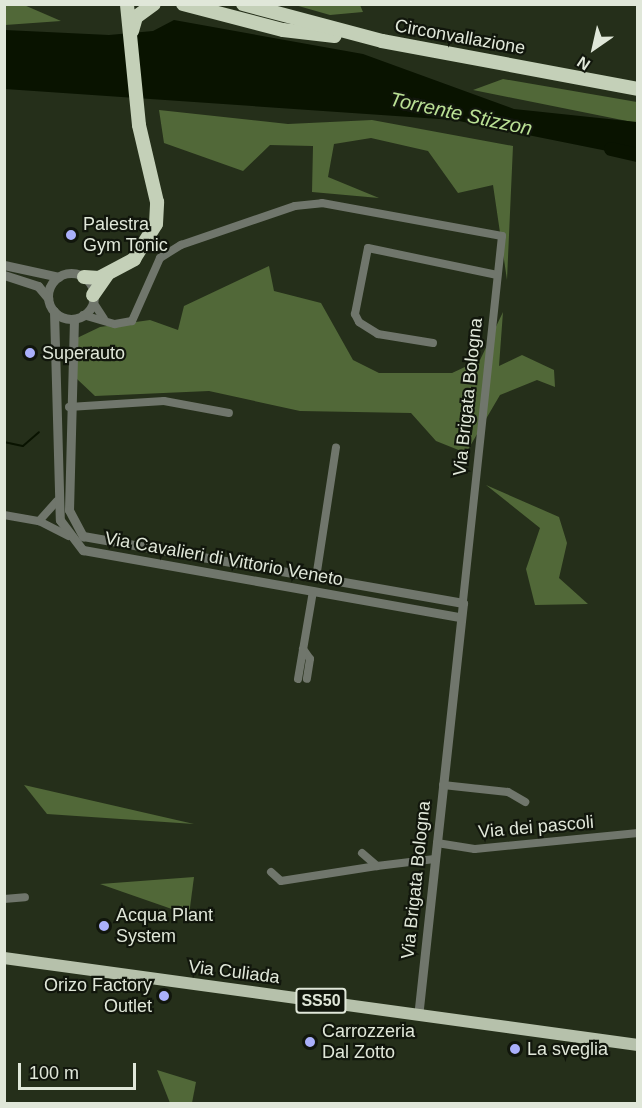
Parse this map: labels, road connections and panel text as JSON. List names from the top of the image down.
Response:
{
  "streets": {
    "highway": ["Circonvallazione"],
    "main road": ["Via Culiada", "SS50"],
    "street": ["Via Brigata Bologna", "Via Cavalieri di Vittorio Veneto", "Via dei pascoli"]
  },
  "crossings": [
    ["Via Brigata Bologna", "Via Cavalieri di Vittorio Veneto"],
    ["Via Brigata Bologna", "Via dei pascoli"],
    ["Via Brigata Bologna", "Via Culiada"]
  ],
  "water": ["Torrente Stizzon"],
  "places": [
    "Palestra Gym Tonic",
    "Superauto",
    "Acqua Plant System",
    "Orizo Factory Outlet",
    "Carrozzeria Dal Zotto",
    "La sveglia"
  ],
  "scale_bar": "100 m",
  "north": "bottom left"
}
